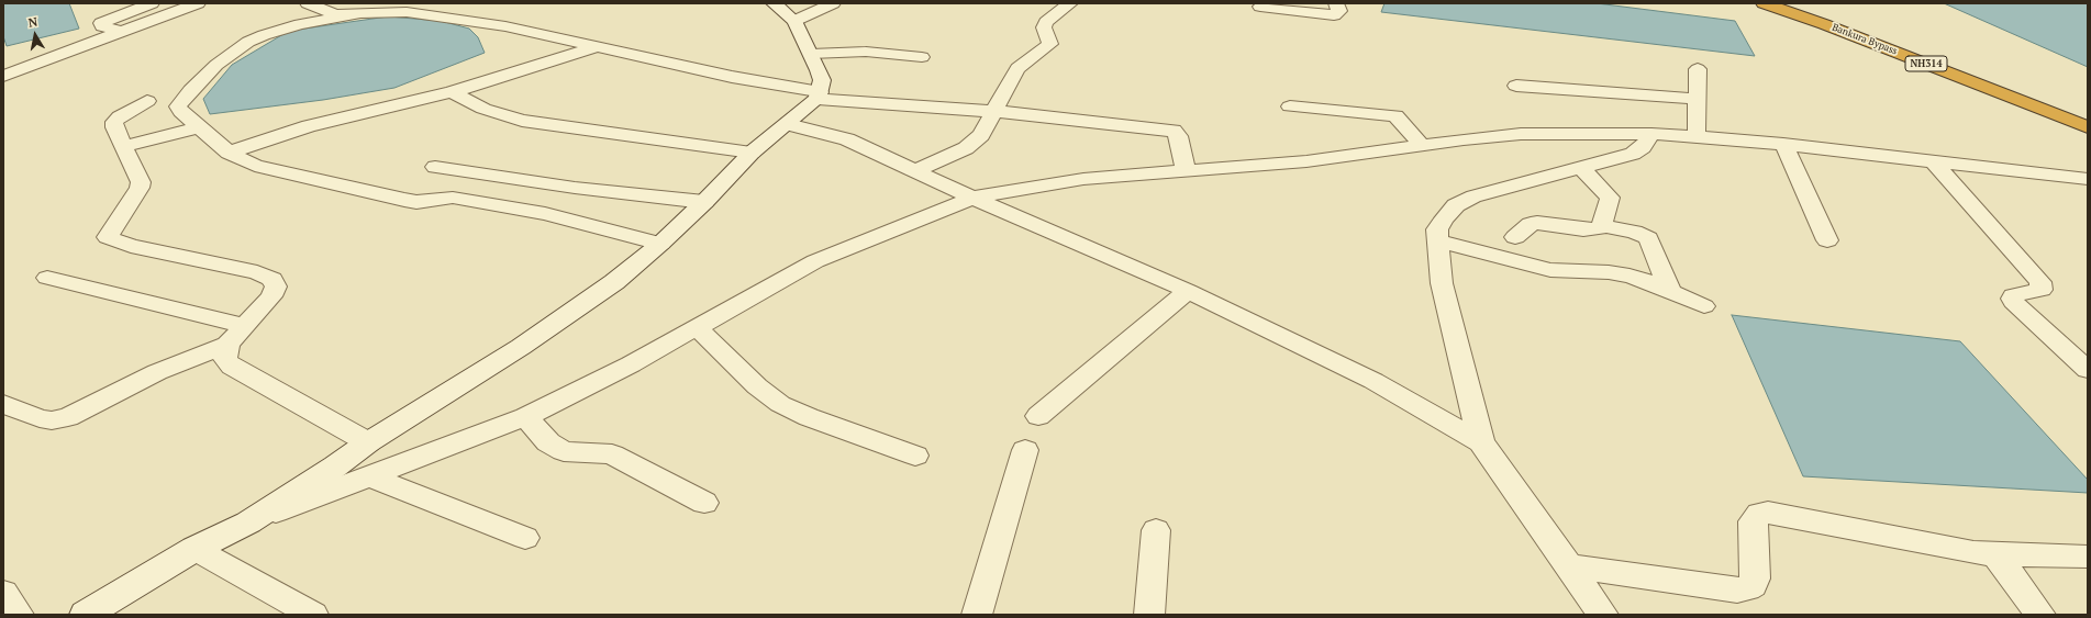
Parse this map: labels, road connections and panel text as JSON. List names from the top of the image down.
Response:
{
  "streets": {
    "highway": ["Bankura Bypass", "NH314"]
  },
  "north": "top"
}
